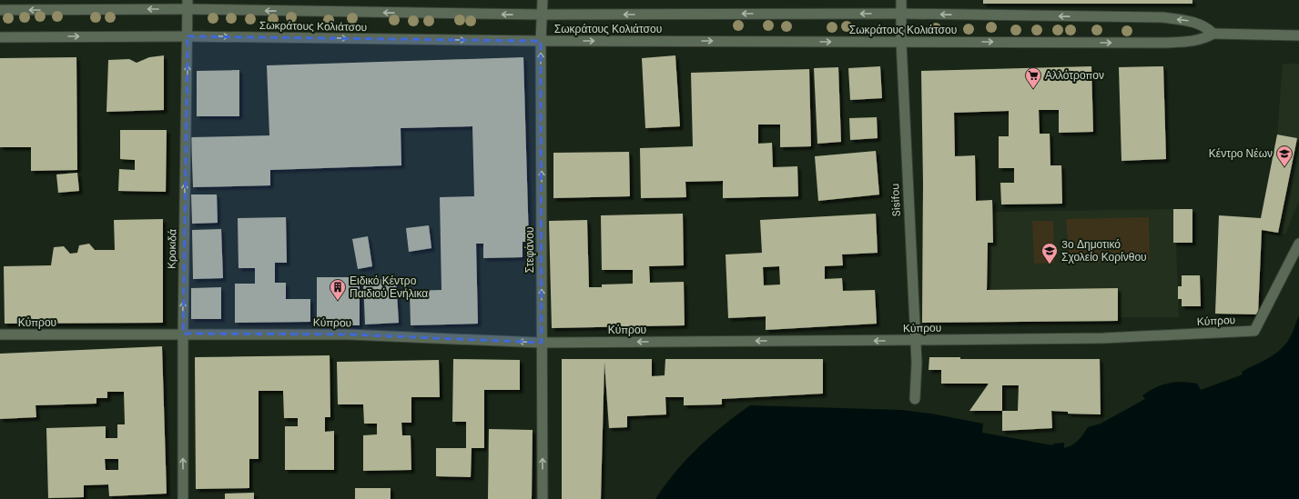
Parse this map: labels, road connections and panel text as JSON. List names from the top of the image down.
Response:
{
  "streets": {
    "street": [
      "Σωκράτους Κολιάτσου",
      "Sisifou",
      "Κροκιδά",
      "Στεφάνου",
      "Κύπρου"
    ]
  },
  "crossings": [
    ["Σωκράτους Κολιάτσου", "Sisifou"],
    ["Σωκράτους Κολιάτσου", "Κροκιδά"],
    ["Σωκράτους Κολιάτσου", "Στεφάνου"],
    ["Sisifou", "Κύπρου"],
    ["Κροκιδά", "Κύπρου"],
    ["Στεφάνου", "Κύπρου"]
  ],
  "one_way": ["Κροκιδά", "Στεφάνου", "Κύπρου"],
  "places": {
    "supermarket": ["Αλλότροπον"],
    "school or university": ["Κέντρο Νέων", "3ο Δημοτικό Σχολείο Κορίνθου"],
    "building": ["Ειδικό Κέντρο Παιδιού Ενήλικα"]
  }
}
